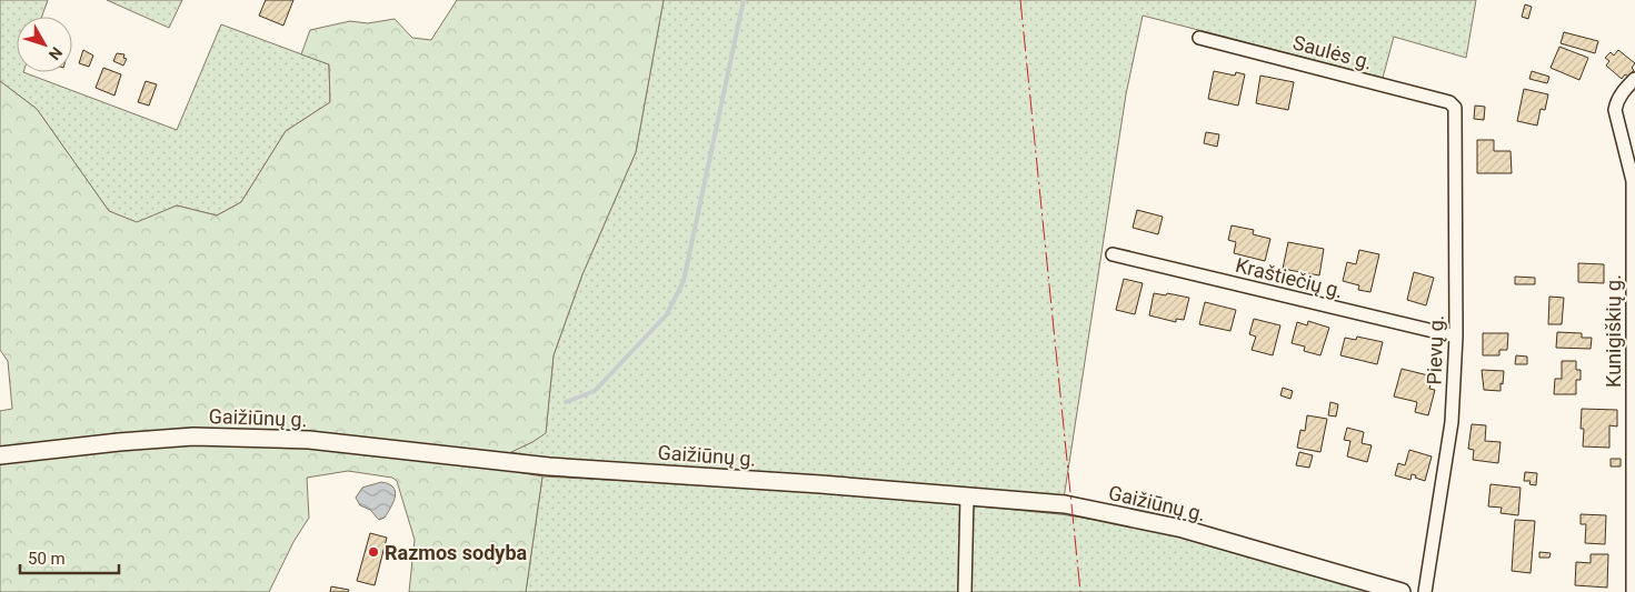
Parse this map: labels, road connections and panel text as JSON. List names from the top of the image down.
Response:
{
  "streets": {
    "main road": ["Gaižiūnų g."],
    "street": [
      "Saulės g.",
      "Kraštiečių g.",
      "Kunigiškių g.",
      "Pievų g."
    ]
  },
  "crossings": [
    ["Saulės g.", "Pievų g."],
    ["Kraštiečių g.", "Pievų g."]
  ],
  "places": ["Razmos sodyba"],
  "scale_bar": "50 m",
  "north": "bottom right"
}
